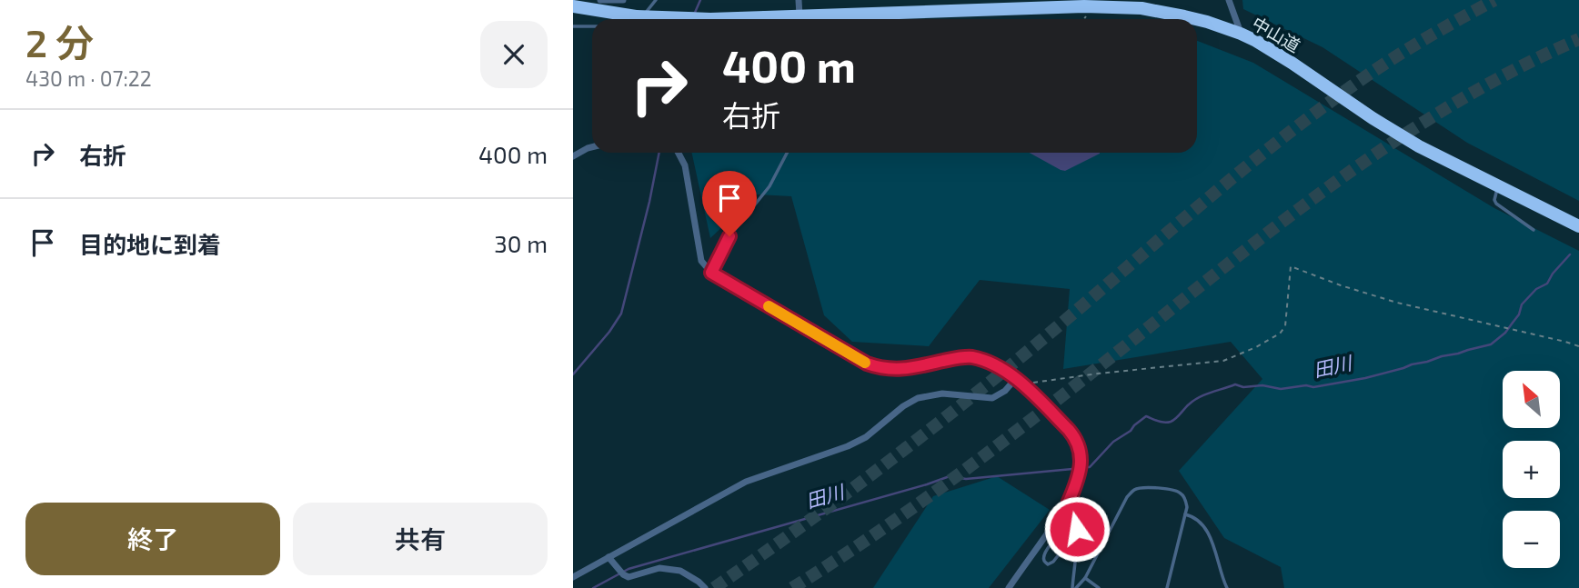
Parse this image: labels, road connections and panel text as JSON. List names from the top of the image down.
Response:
{
  "streets": {
    "highway": ["中山道"]
  },
  "water": ["田川"],
  "north": "top left",
  "page": {
    "heading": ["2 分", "430 m · 07:22"],
    "turn": ["400 m", "右折"],
    "list": [
      {
        "name": "右折",
        "value": "400 m"
      },
      {
        "name": "目的地に到着",
        "value": "30 m"
      }
    ],
    "map_buttons": ["+", "−"],
    "buttons": ["終了", "共有"]
  }
}
